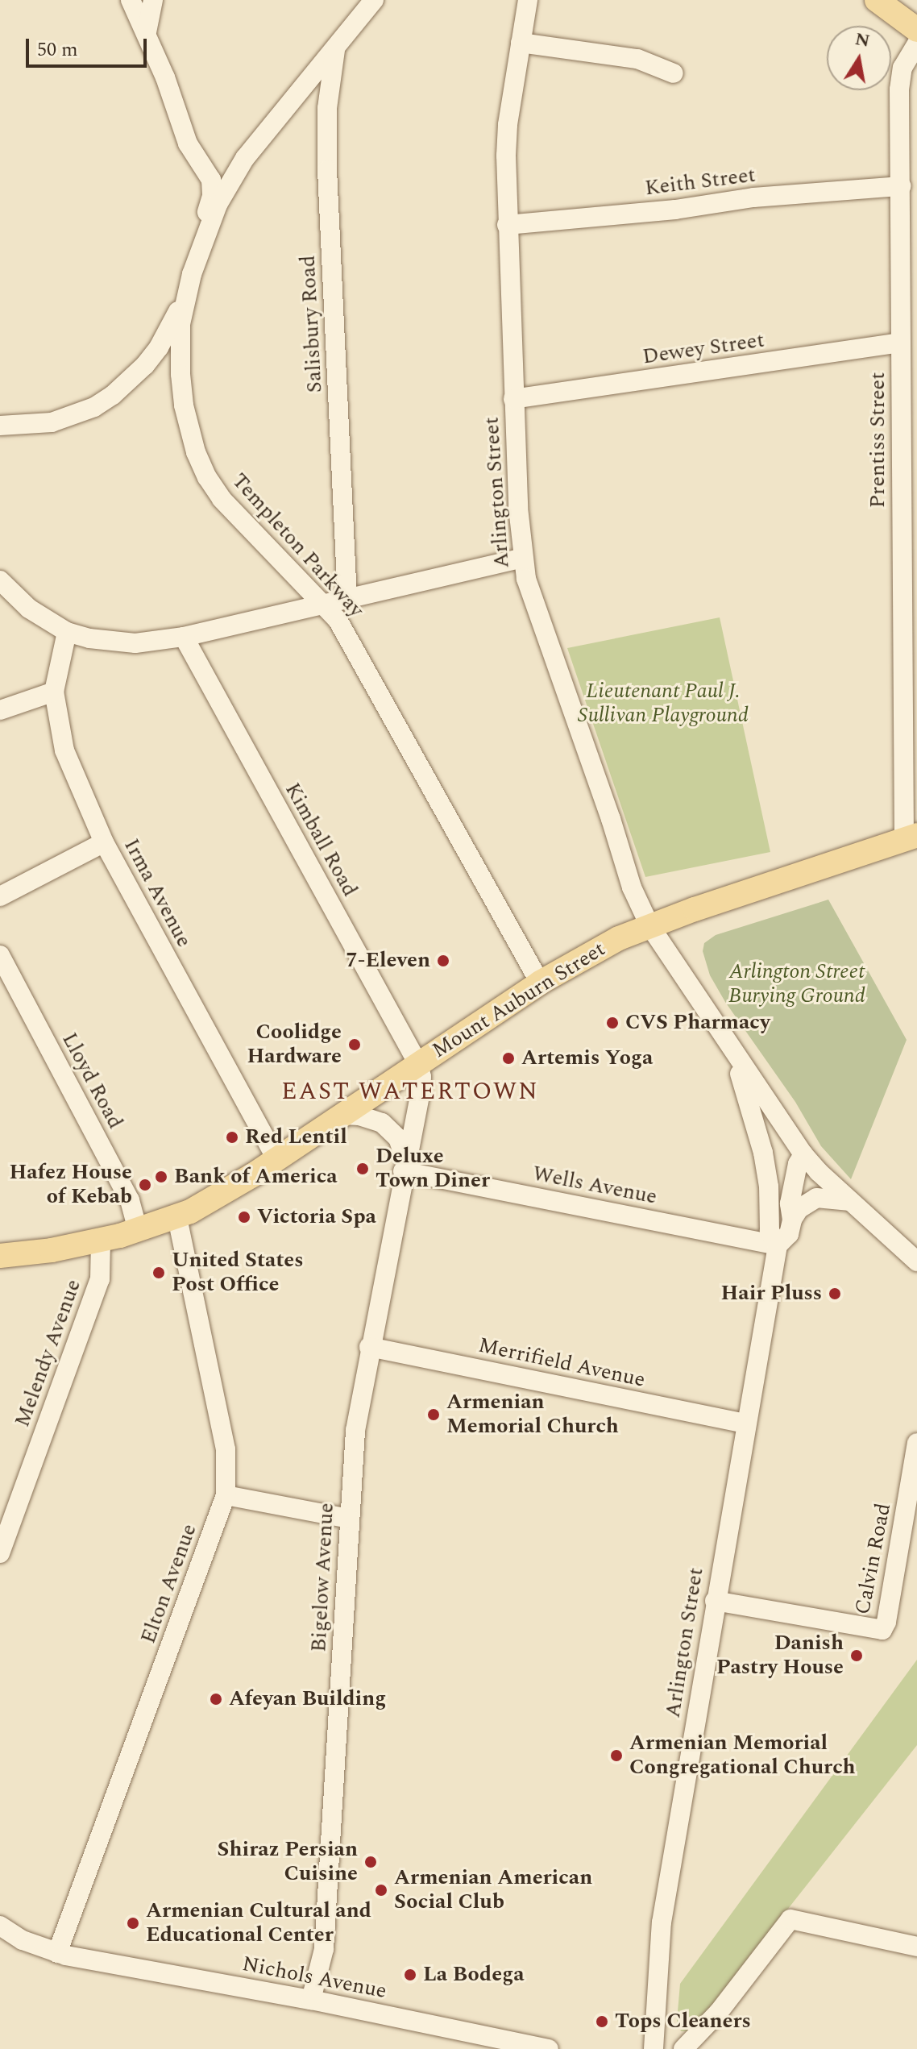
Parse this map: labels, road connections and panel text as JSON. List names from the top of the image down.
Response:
{
  "streets": {
    "main road": ["Mount Auburn Street"],
    "street": [
      "Keith Street",
      "Salisbury Road",
      "Dewey Street",
      "Prentiss Street",
      "Arlington Street",
      "Templeton Parkway",
      "Kimball Road",
      "Irma Avenue",
      "Lloyd Road",
      "Wells Avenue",
      "Melendy Avenue",
      "Merrifield Avenue",
      "Calvin Road",
      "Bigelow Avenue",
      "Elton Avenue",
      "Nichols Avenue"
    ]
  },
  "crossings": [
    ["Keith Street", "Prentiss Street"],
    ["Keith Street", "Arlington Street"],
    ["Salisbury Road", "Templeton Parkway"],
    ["Dewey Street", "Prentiss Street"],
    ["Dewey Street", "Arlington Street"],
    ["Prentiss Street", "Mount Auburn Street"],
    ["Arlington Street", "Mount Auburn Street"],
    ["Arlington Street", "Wells Avenue"],
    ["Arlington Street", "Merrifield Avenue"],
    ["Arlington Street", "Calvin Road"],
    ["Templeton Parkway", "Mount Auburn Street"],
    ["Kimball Road", "Mount Auburn Street"],
    ["Kimball Road", "Bigelow Avenue"],
    ["Irma Avenue", "Mount Auburn Street"],
    ["Mount Auburn Street", "Lloyd Road"],
    ["Mount Auburn Street", "Melendy Avenue"],
    ["Mount Auburn Street", "Bigelow Avenue"],
    ["Mount Auburn Street", "Elton Avenue"],
    ["Wells Avenue", "Bigelow Avenue"],
    ["Merrifield Avenue", "Bigelow Avenue"],
    ["Bigelow Avenue", "Nichols Avenue"],
    ["Elton Avenue", "Nichols Avenue"]
  ],
  "districts": ["EAST WATERTOWN"],
  "parks": ["Lieutenant Paul J. Sullivan Playground", "Arlington Street Burying Ground"],
  "places": [
    "7-Eleven",
    "CVS Pharmacy",
    "Coolidge Hardware",
    "Artemis Yoga",
    "Red Lentil",
    "Deluxe Town Diner",
    "Bank of America",
    "Hafez House of Kebab",
    "Victoria Spa",
    "United States Post Office",
    "Hair Pluss",
    "Armenian Memorial Church",
    "Danish Pastry House",
    "Afeyan Building",
    "Armenian Memorial Congregational Church",
    "Shiraz Persian Cuisine",
    "Armenian American Social Club",
    "Armenian Cultural and Educational Center",
    "La Bodega",
    "Tops Cleaners"
  ],
  "scale_bar": "50 m",
  "north": "top"
}
